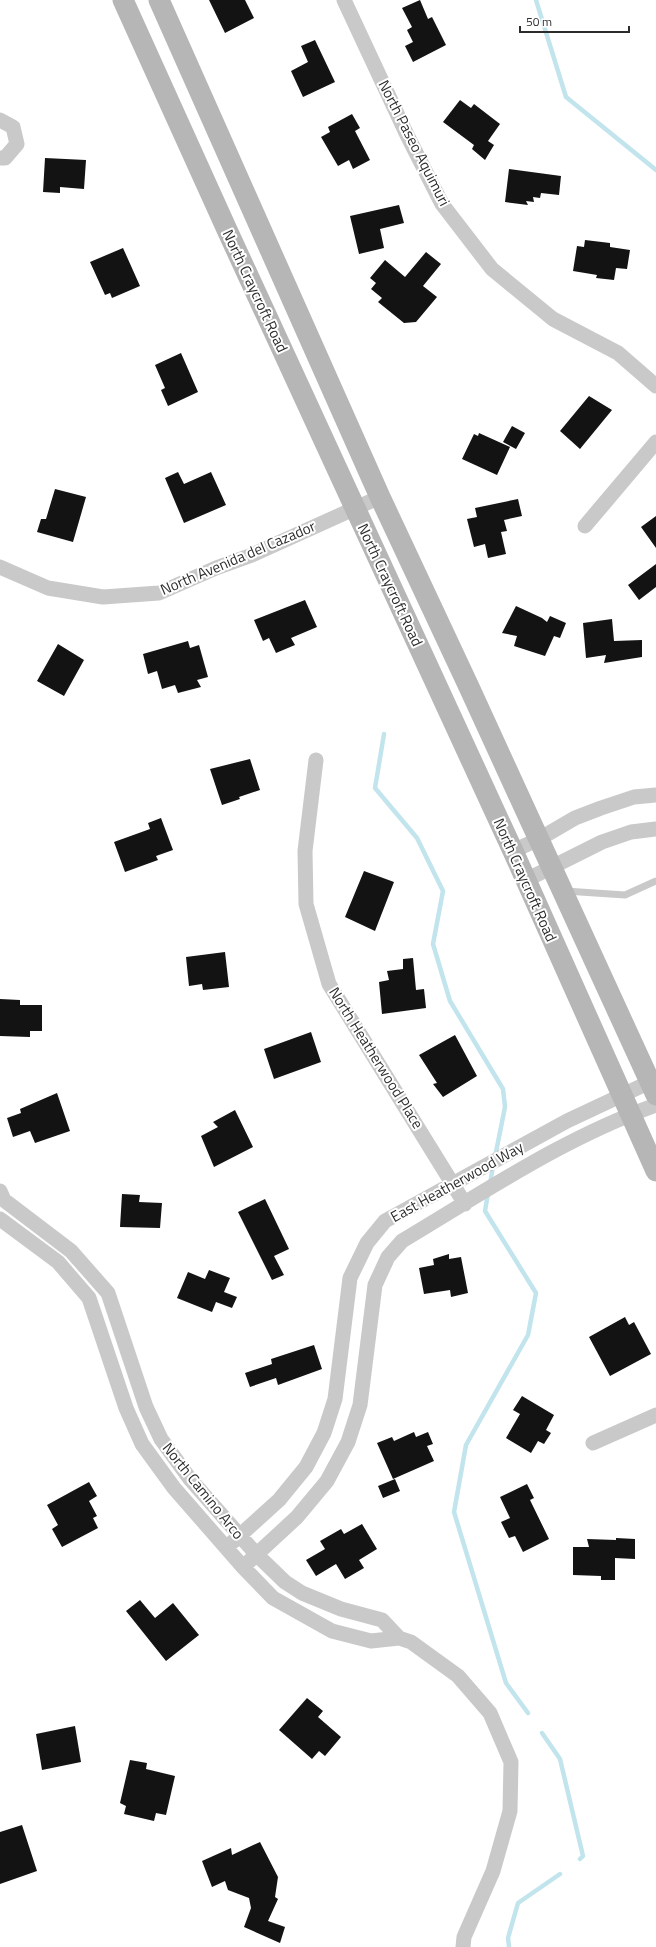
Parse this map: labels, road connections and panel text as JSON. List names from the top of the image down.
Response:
{
  "streets": {
    "main road": ["North Craycroft Road"],
    "street": [
      "North Paseo Aquimuri",
      "North Avenida del Cazador",
      "North Heatherwood Place",
      "East Heatherwood Way",
      "North Camino Arco"
    ]
  },
  "crossings": [
    ["North Craycroft Road", "North Avenida del Cazador"],
    ["North Craycroft Road", "East Heatherwood Way"],
    ["North Heatherwood Place", "East Heatherwood Way"],
    ["East Heatherwood Way", "North Camino Arco"]
  ],
  "scale_bar": "50 m"
}
